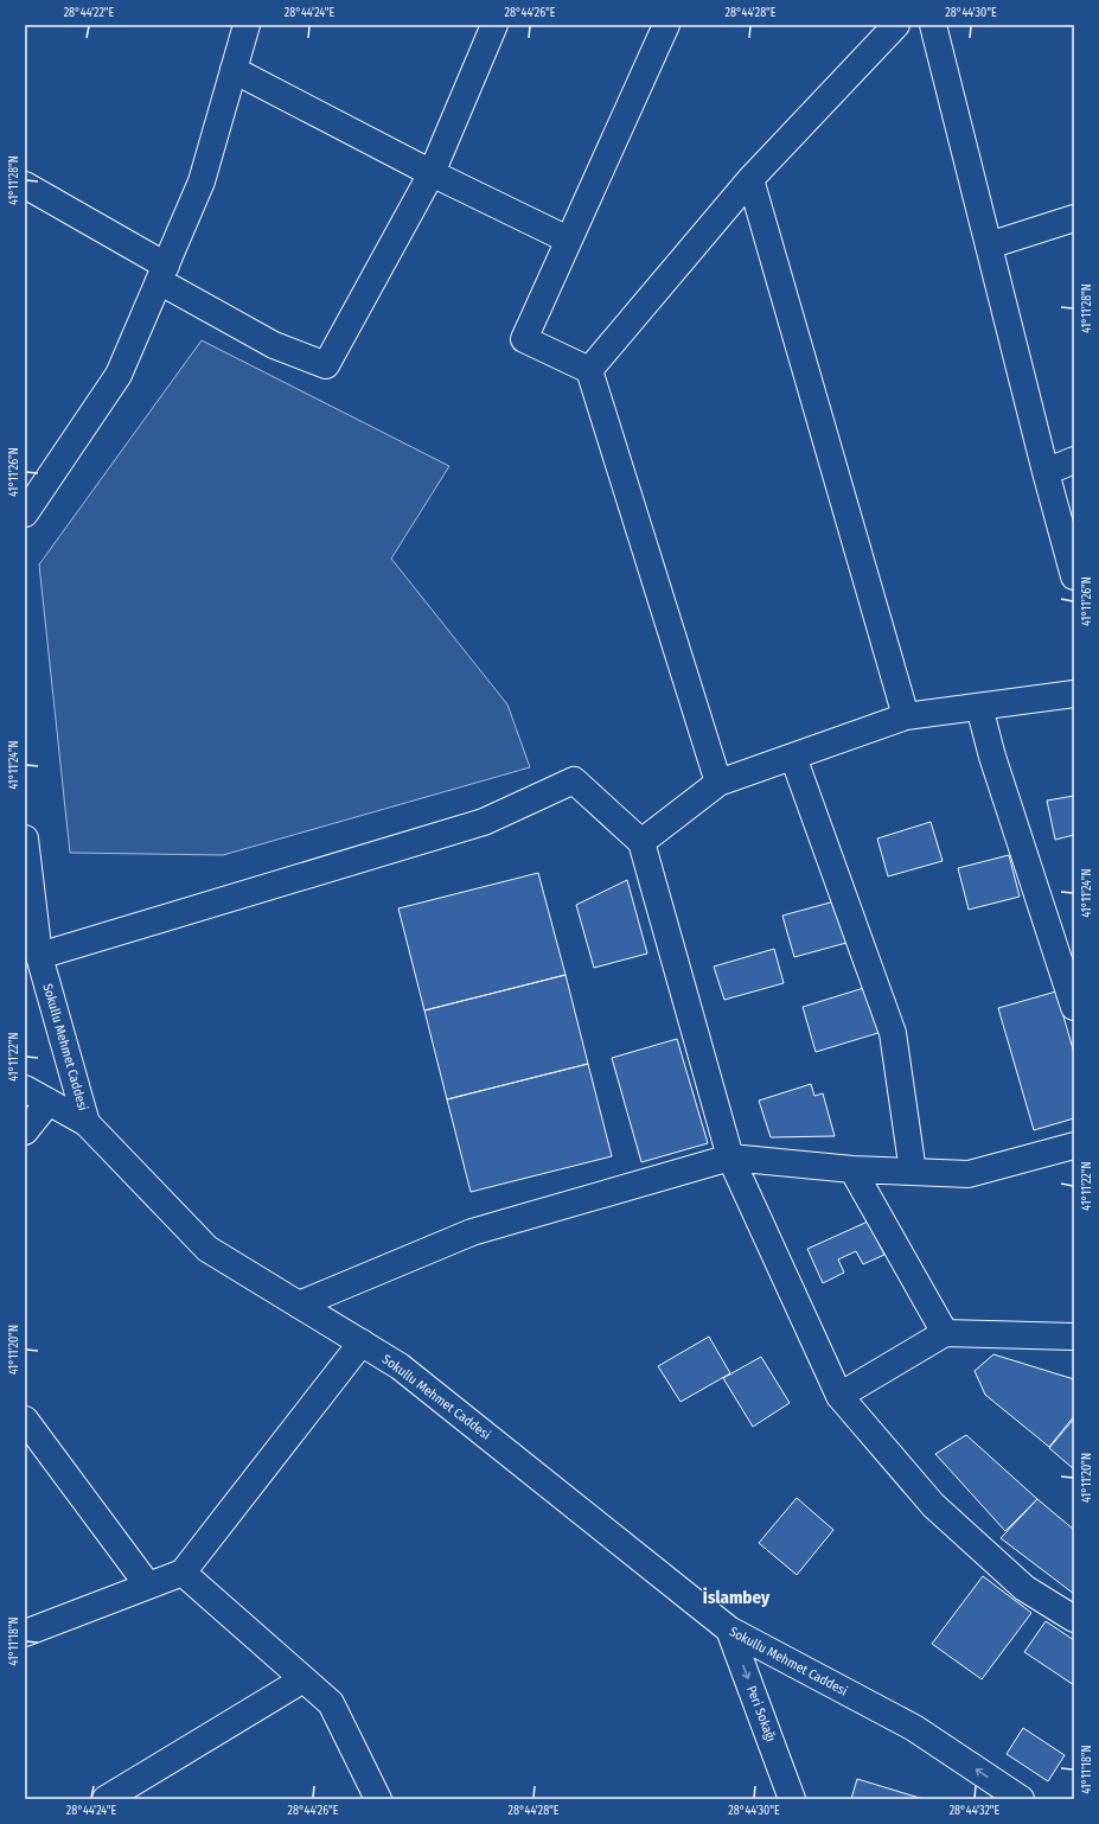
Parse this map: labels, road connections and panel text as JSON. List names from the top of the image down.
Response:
{
  "streets": {
    "street": ["Sokullu Mehmet Caddesi", "Peri Sokağı"]
  },
  "crossings": [
    ["Sokullu Mehmet Caddesi", "Peri Sokağı"]
  ],
  "one_way": ["Peri Sokağı"],
  "districts": ["İslambey"],
  "coordinates": [
    "28°44'22\"E",
    "28°44'24\"E",
    "28°44'26\"E",
    "28°44'28\"E",
    "28°44'30\"E",
    "41°11'28\"N",
    "41°11'26\"N",
    "41°11'24\"N",
    "41°11'22\"N",
    "41°11'20\"N",
    "41°11'18\"N",
    "28°44'32\"E"
  ]
}
